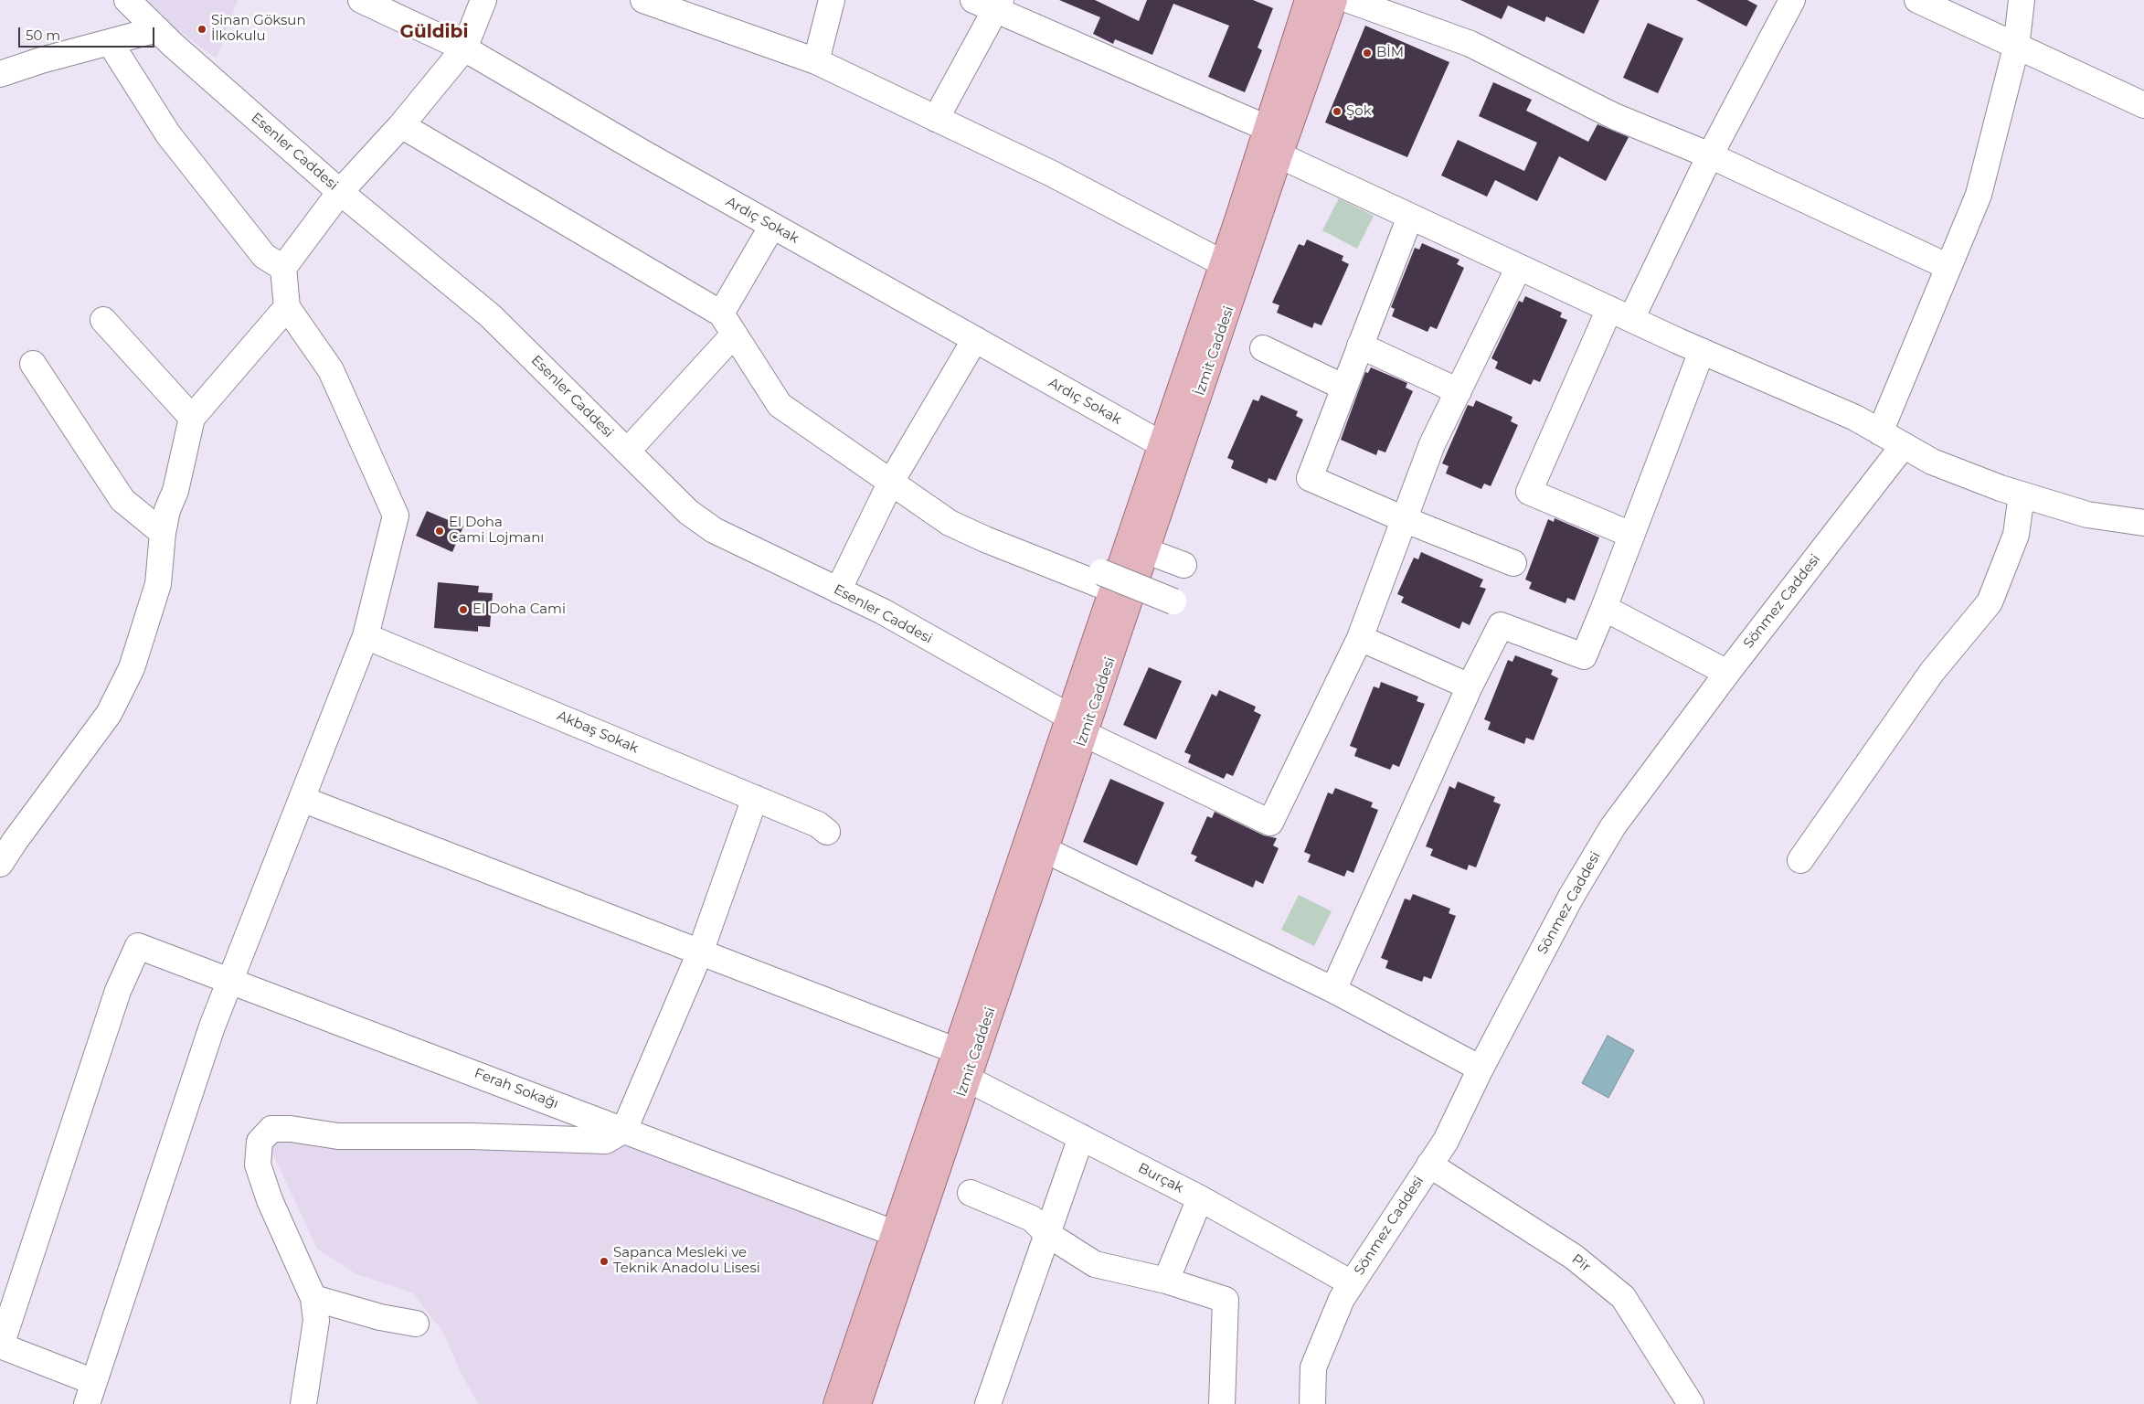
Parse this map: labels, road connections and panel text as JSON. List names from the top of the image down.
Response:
{
  "streets": {
    "main road": ["İzmit Caddesi"],
    "street": [
      "Esenler Caddesi",
      "Ardıç Sokak",
      "Sönmez Caddesi",
      "Akbaş Sokak",
      "Ferah Sokağı",
      "Burçak",
      "Pir"
    ]
  },
  "crossings": [
    ["Esenler Caddesi", "İzmit Caddesi"],
    ["Ardıç Sokak", "İzmit Caddesi"],
    ["İzmit Caddesi", "Ferah Sokağı"],
    ["İzmit Caddesi", "Burçak"],
    ["Sönmez Caddesi", "Burçak"],
    ["Sönmez Caddesi", "Pir"]
  ],
  "districts": ["Güldibi"],
  "places": [
    "Sinan Göksun İlkokulu",
    "BİM",
    "Şok",
    "El Doha Cami Lojmanı",
    "El Doha Cami",
    "Sapanca Mesleki ve Teknik Anadolu Lisesi"
  ],
  "scale_bar": "50 m"
}
